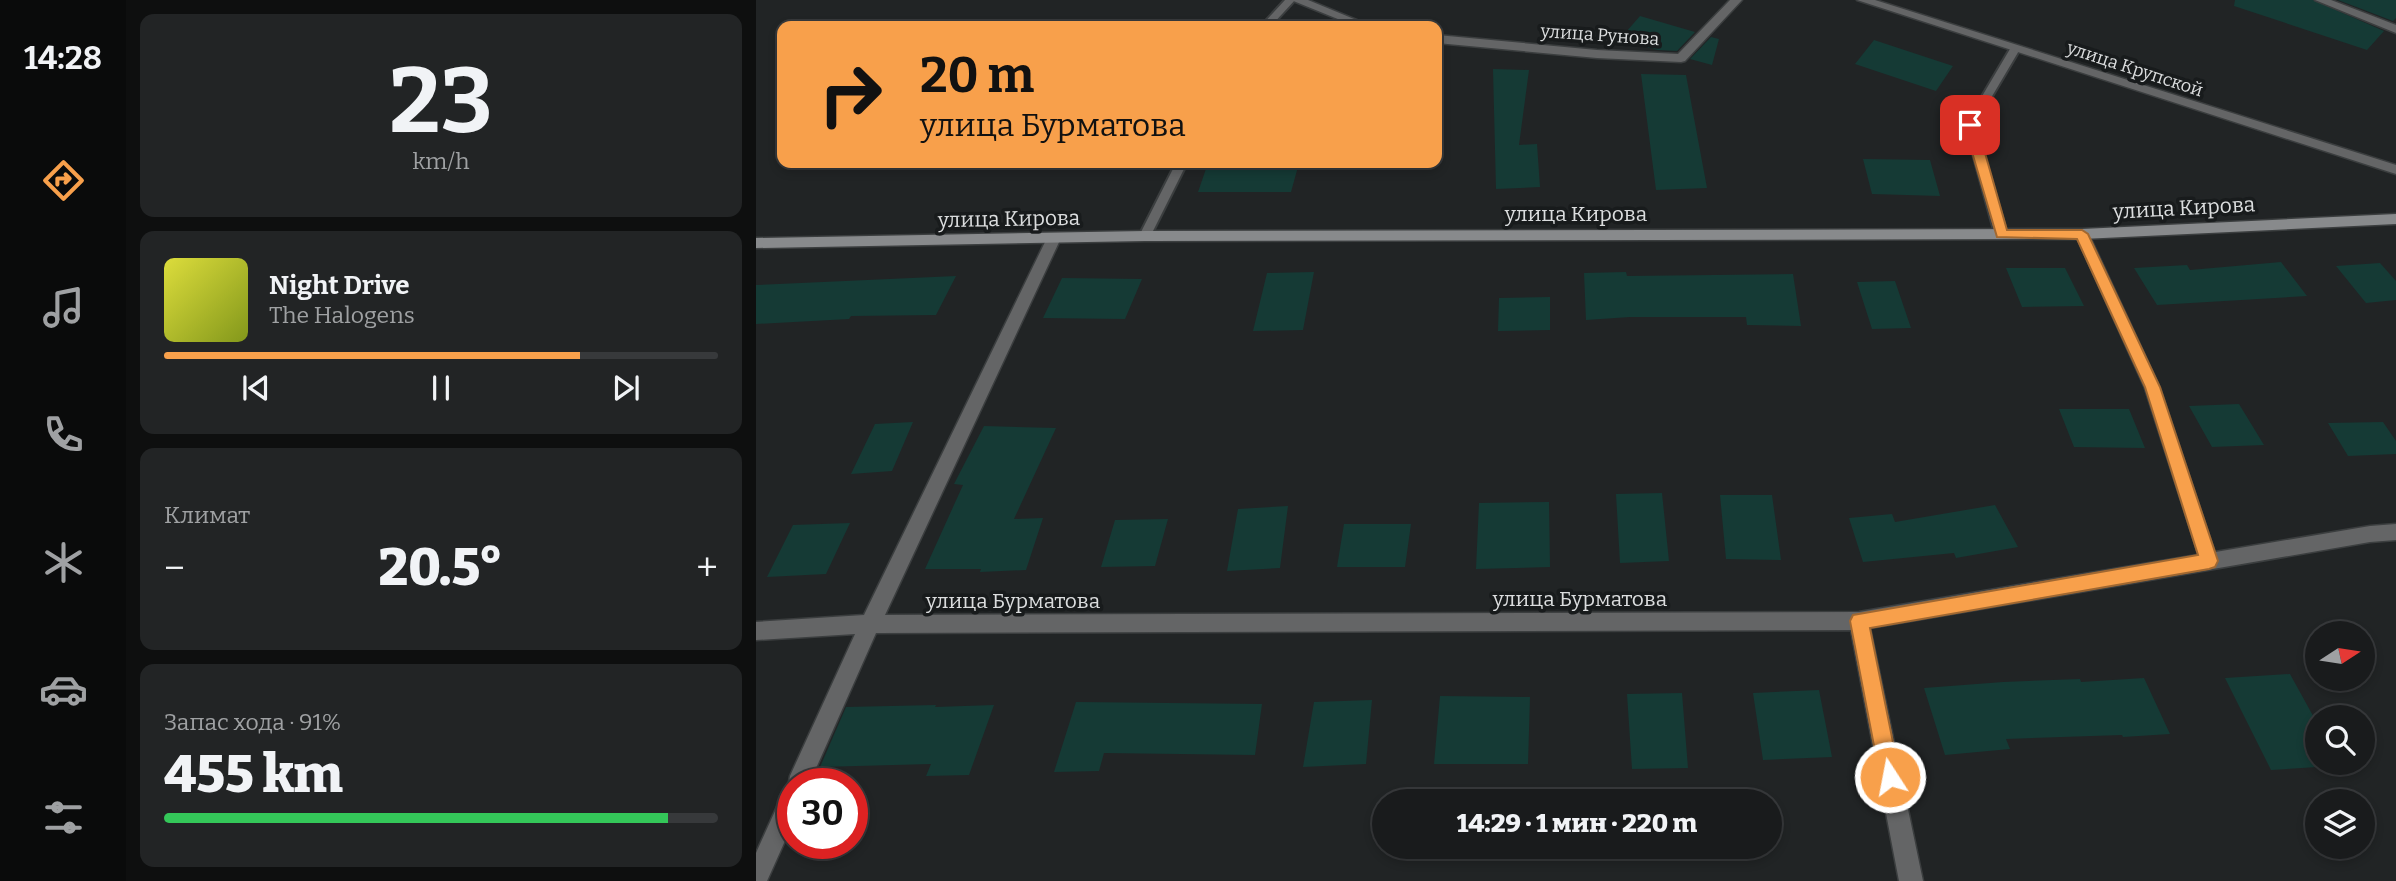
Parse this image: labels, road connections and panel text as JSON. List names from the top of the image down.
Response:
{
  "streets": {
    "main road": ["улица Кирова"],
    "street": ["улица Рунова", "улица Крупской", "улица Бурматова"]
  },
  "north": "right",
  "page": {
    "tabs": "14:28",
    "tile": [
      ["23", "km/h"],
      "Климат",
      ["Запас хода · 91%", "455 km"]
    ],
    "turn": ["20 m", "улица Бурматова"],
    "song": ["Night Drive", "The Halogens"],
    "heat": ["−", "20.5°", "+"],
    "limit": "30",
    "trip": "14:29 · 1 мин · 220 m"
  }
}
